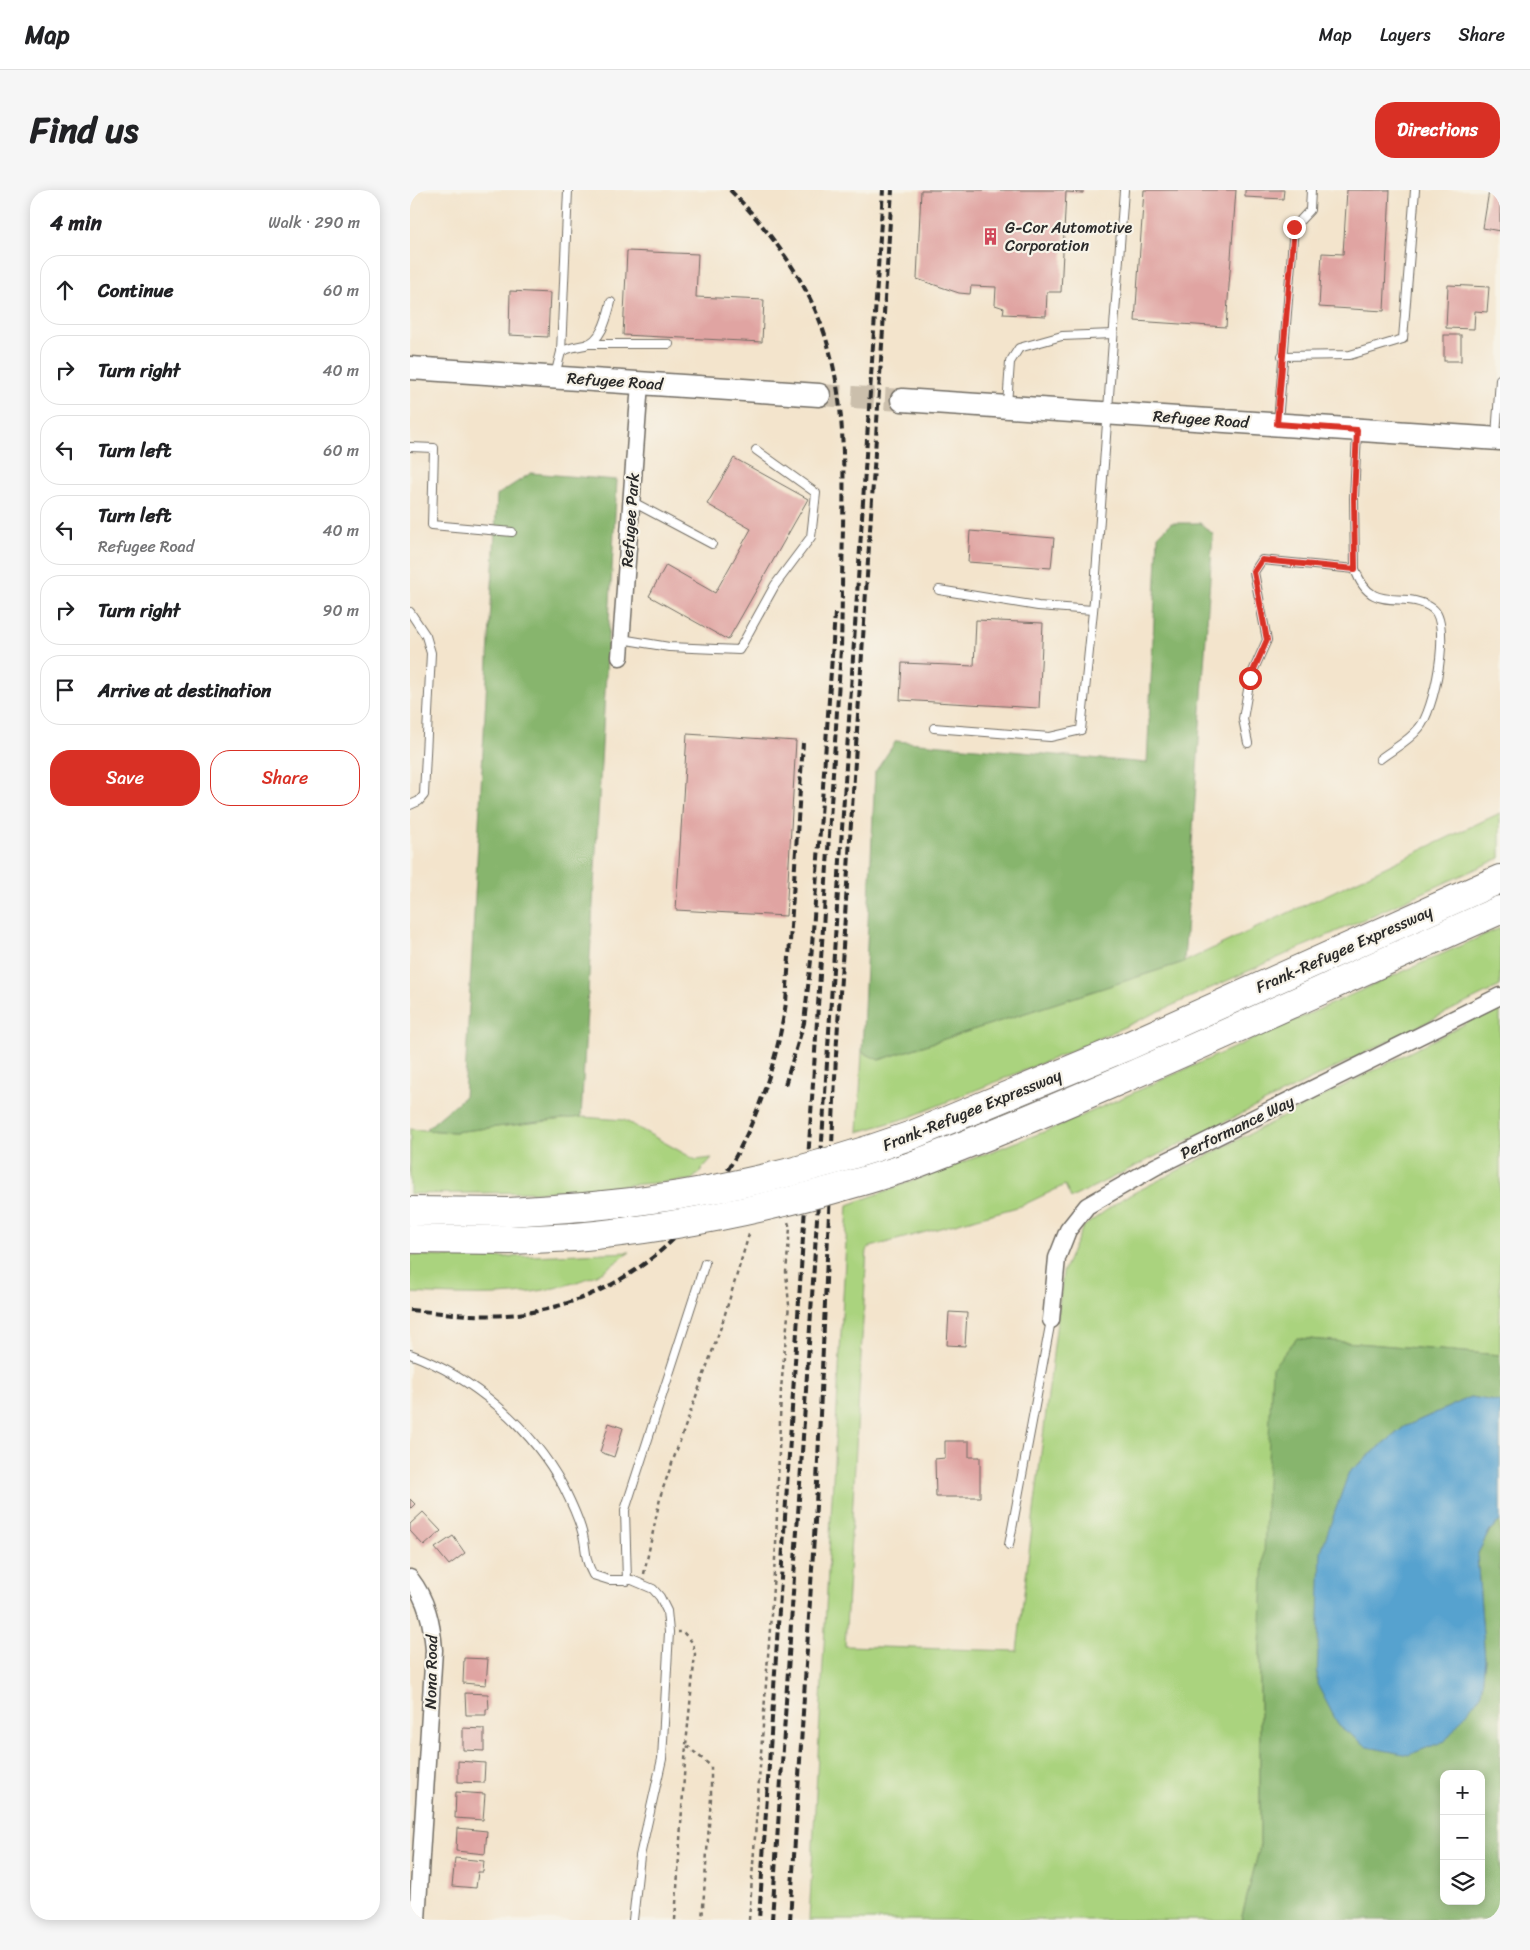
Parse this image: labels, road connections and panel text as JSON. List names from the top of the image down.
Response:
{
  "streets": {
    "highway": ["Frank-Refugee Expressway"],
    "main road": ["Refugee Road"],
    "street": ["Refugee Park", "Performance Way", "Nona Road"]
  },
  "crossings": [
    ["Refugee Road", "Refugee Park"]
  ],
  "places": {
    "building": ["G-Cor Automotive Corporation"]
  },
  "page": {
    "header": "Map",
    "nav": ["Map", "Layers", "Share"],
    "title": "Find us",
    "buttons": [
      "Directions",
      ["Save", "Share"]
    ],
    "heading": ["4 min", "Walk · 290 m"],
    "list": [
      ["Continue", "60 m"],
      ["Turn right", "40 m"],
      ["Turn left", "60 m"],
      ["Turn left", "Refugee Road", "40 m"],
      ["Turn right", "90 m"],
      "Arrive at destination"
    ],
    "map_buttons": ["+", "−"]
  }
}
